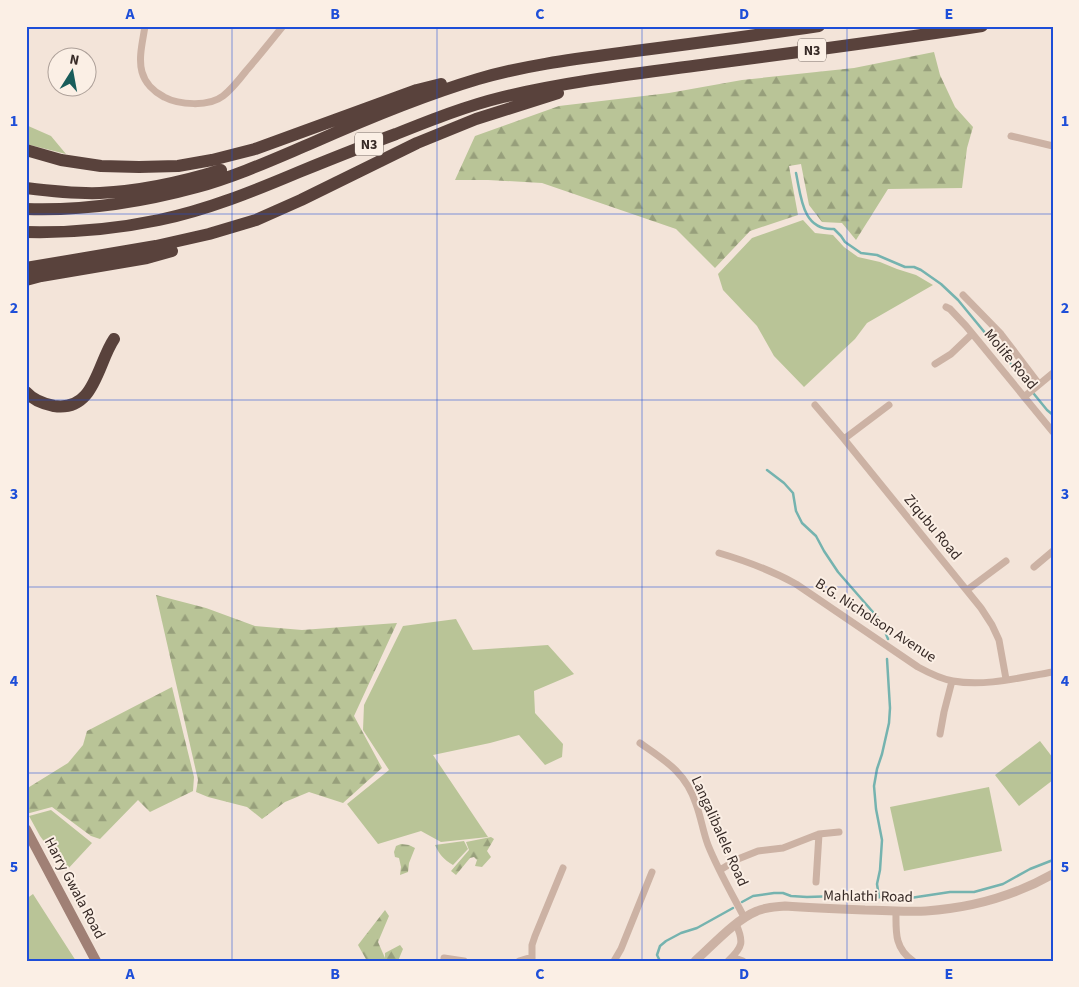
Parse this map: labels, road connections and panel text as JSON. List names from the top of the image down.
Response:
{
  "streets": {
    "highway": ["N3"],
    "main road": ["Harry Gwala Road"],
    "street": [
      "Molife Road",
      "Ziqubu Road",
      "B.G. Nicholson Avenue",
      "Langalibalele Road",
      "Mahlathi Road"
    ]
  },
  "crossings": [
    ["Ziqubu Road", "B.G. Nicholson Avenue"],
    ["Langalibalele Road", "Mahlathi Road"]
  ],
  "north": "top",
  "grid": {
    "columns": [
      "A",
      "B",
      "C",
      "D",
      "E"
    ],
    "rows": [
      "1",
      "2",
      "3",
      "4",
      "5"
    ]
  }
}
